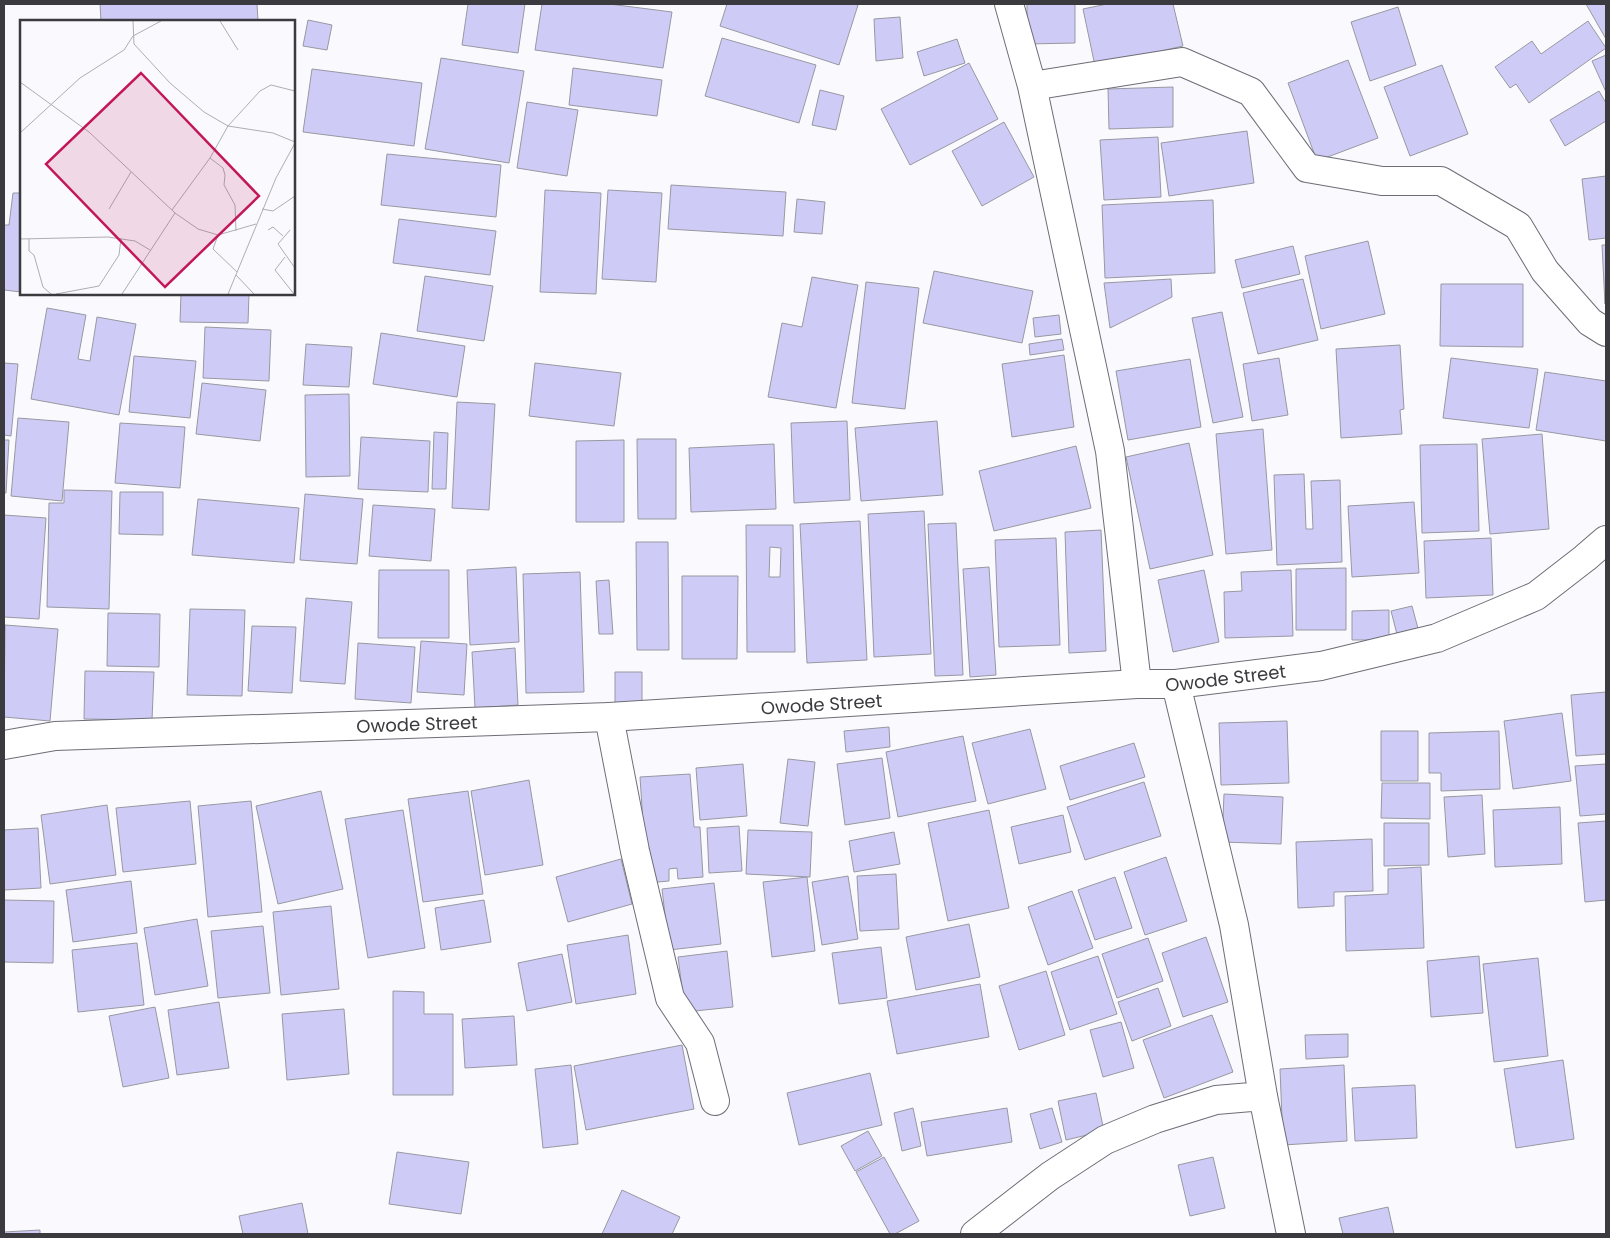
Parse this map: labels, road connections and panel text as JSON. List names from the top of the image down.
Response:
{
  "streets": {
    "street": ["Owode Street"]
  }
}
